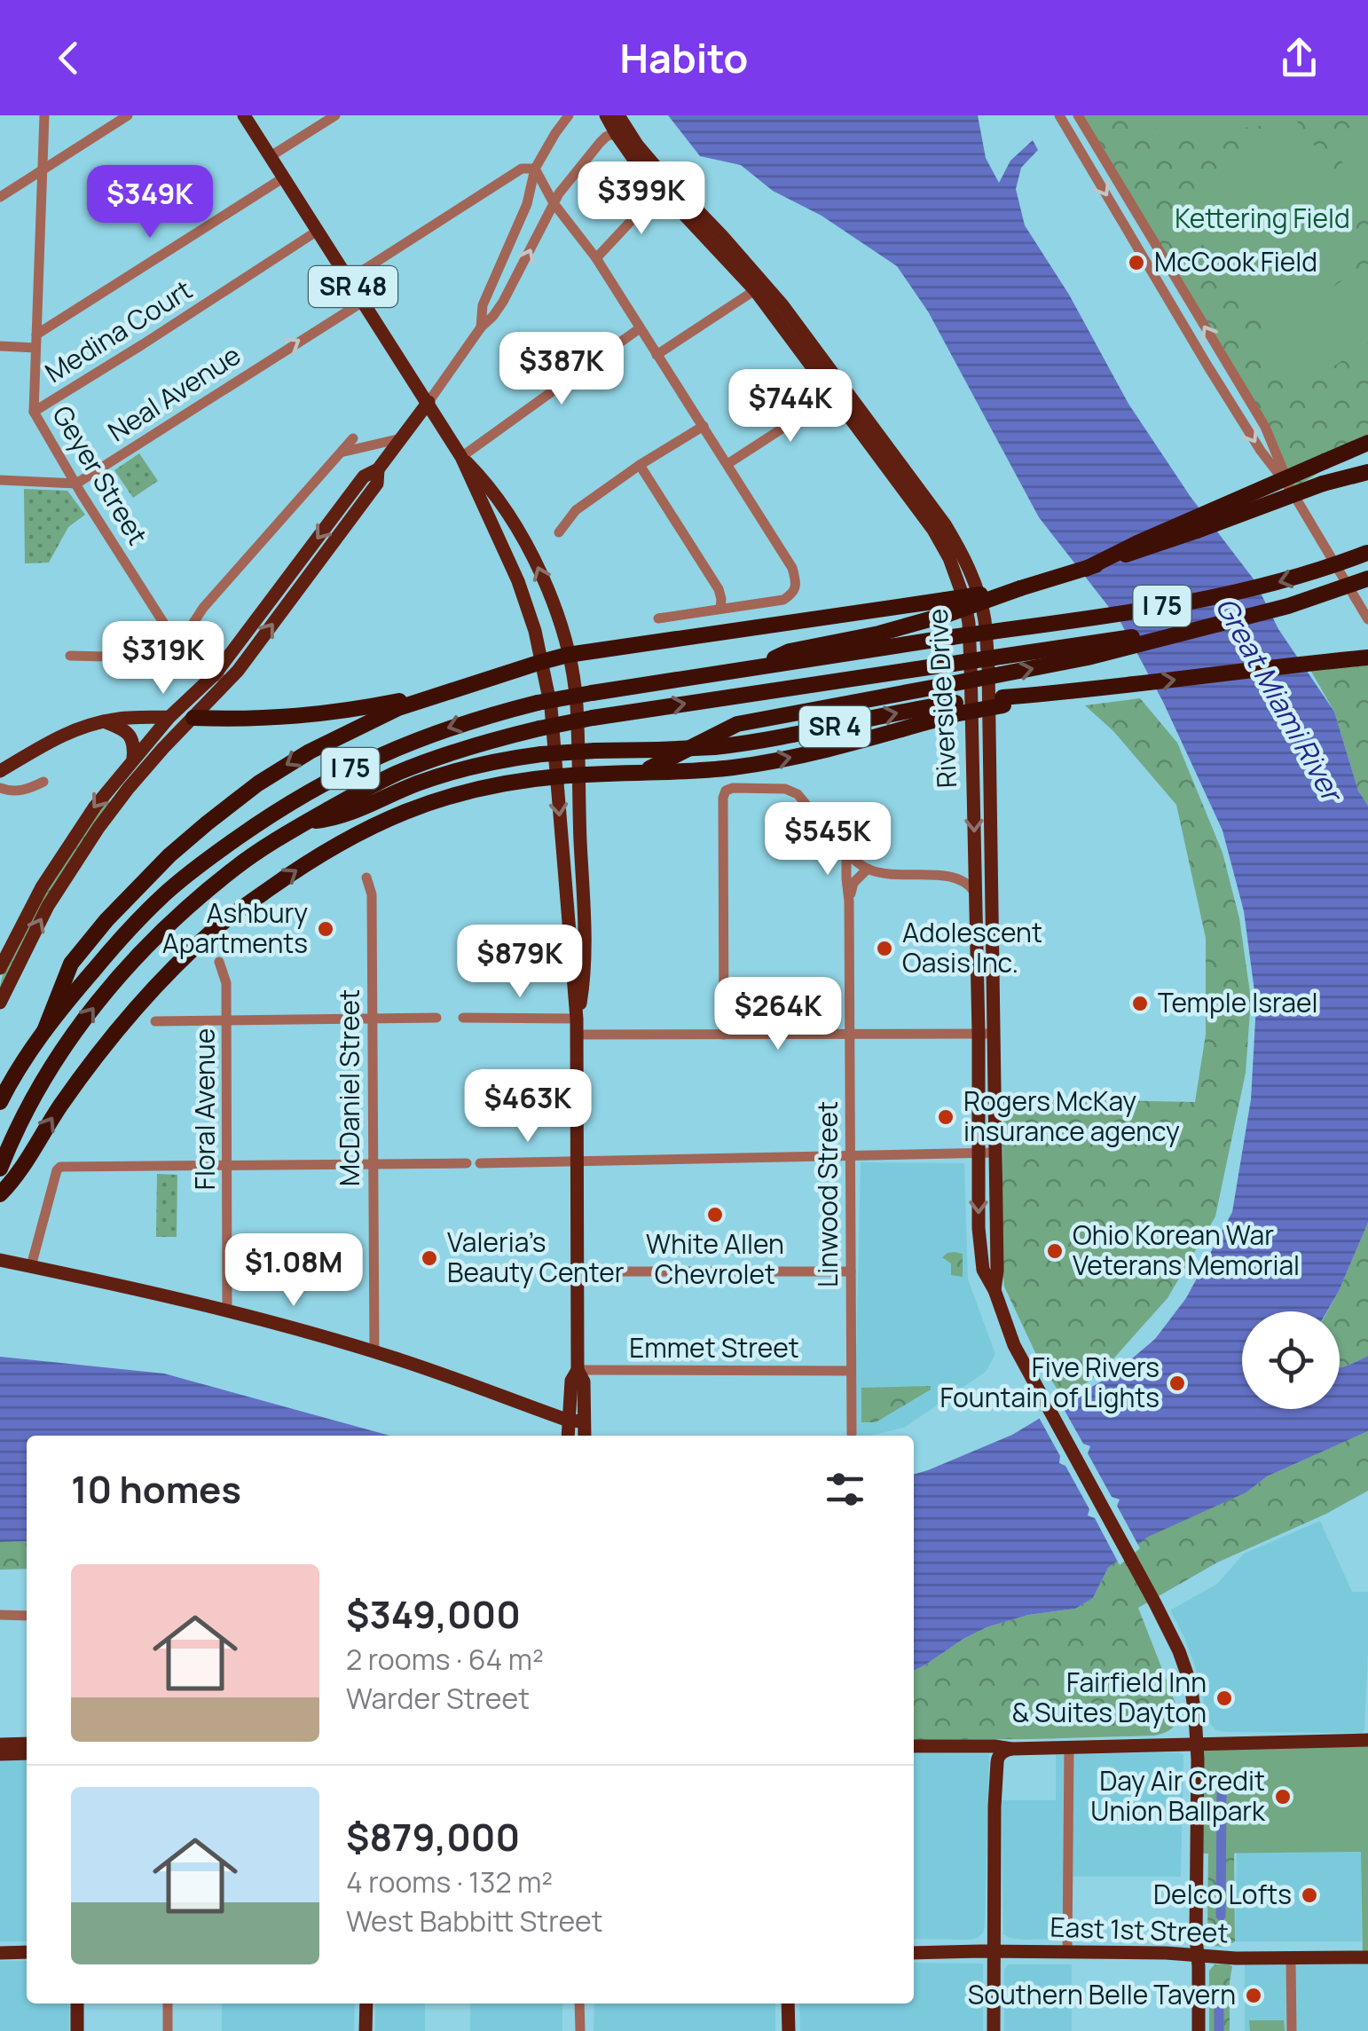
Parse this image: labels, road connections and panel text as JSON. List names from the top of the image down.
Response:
{
  "streets": {
    "highway": ["I 75", "SR 4"],
    "main road": ["SR 48", "Riverside Drive", "East 1st Street"],
    "street": [
      "Medina Court",
      "Neal Avenue",
      "Geyer Street",
      "McDaniel Street",
      "Floral Avenue",
      "Linwood Street",
      "Emmet Street"
    ]
  },
  "crossings": [
    ["SR 48", "Medina Court"],
    ["SR 48", "Neal Avenue"],
    ["SR 48", "Emmet Street"],
    ["Medina Court", "Geyer Street"],
    ["Neal Avenue", "Geyer Street"],
    ["I 75", "SR 4"],
    ["Riverside Drive", "East 1st Street"],
    ["Linwood Street", "Emmet Street"]
  ],
  "one_way": ["Neal Avenue"],
  "water": ["Great Miami River"],
  "parks": ["Kettering Field"],
  "places": [
    "McCook Field",
    "Ashbury Apartments",
    "Adolescent Oasis Inc.",
    "Temple Israel",
    "Rogers McKay insurance agency",
    "White Allen Chevrolet",
    "Ohio Korean War Veterans Memorial",
    "Valeria’s Beauty Center",
    "Five Rivers Fountain of Lights",
    "Fairfield Inn & Suites Dayton",
    "Day Air Credit Union Ballpark",
    "Delco Lofts",
    "Southern Belle Tavern"
  ],
  "page": {
    "header": "Habito",
    "price": [
      "$399K",
      "$349K",
      "$387K",
      "$744K",
      "$319K",
      "$545K",
      "$879K",
      "$264K",
      "$463K",
      "$1.08M"
    ],
    "heading": "10 homes",
    "list": [
      {
        "name": "$349,000",
        "note": "2 rooms · 64 m² · Warder Street"
      },
      {
        "name": "$879,000",
        "note": "4 rooms · 132 m² · West Babbitt Street"
      }
    ]
  }
}
